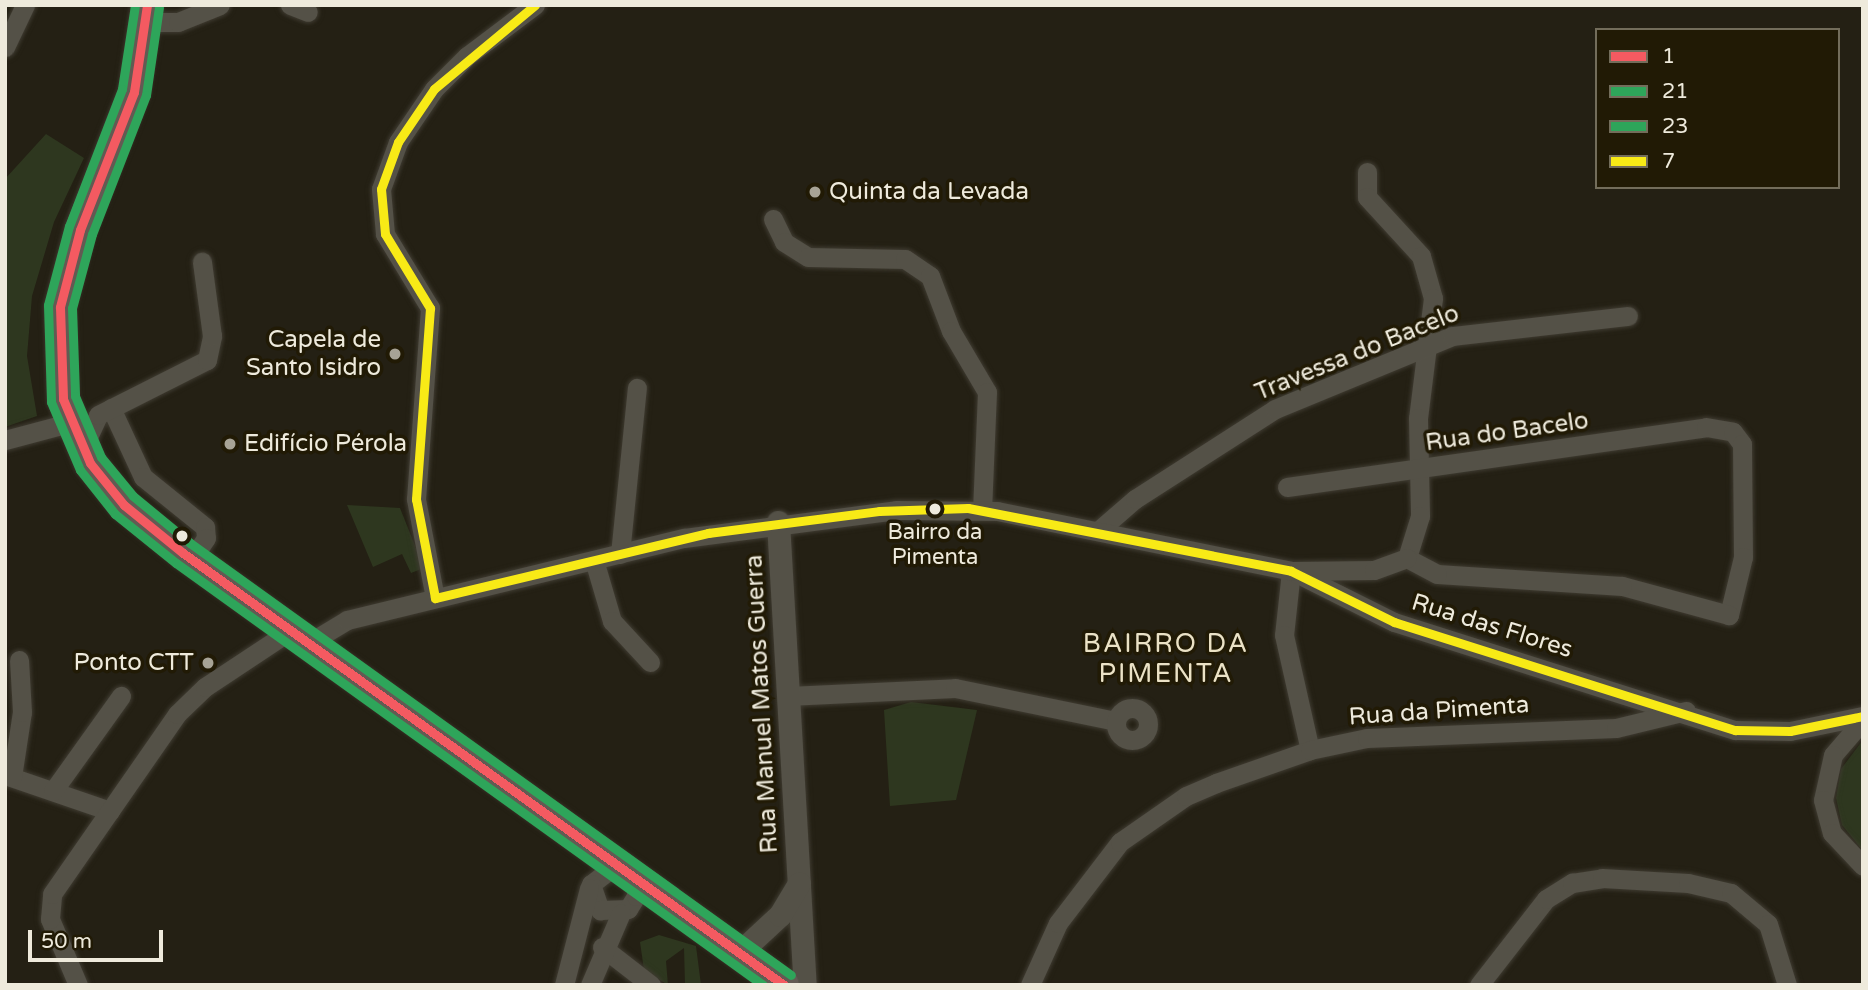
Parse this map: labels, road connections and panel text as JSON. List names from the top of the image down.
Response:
{
  "streets": {
    "street": [
      "Travessa do Bacelo",
      "Rua do Bacelo",
      "Rua das Flores",
      "Rua Manuel Matos Guerra",
      "Rua da Pimenta"
    ]
  },
  "crossings": [
    ["Rua das Flores", "Rua da Pimenta"]
  ],
  "districts": ["BAIRRO DA PIMENTA"],
  "places": [
    "Quinta da Levada",
    "Capela de Santo Isidro",
    "Edifício Pérola",
    "Bairro da Pimenta",
    "Ponto CTT"
  ],
  "lines": [
    "transit line 1",
    "transit line 21",
    "transit line 7",
    "transit line 23"
  ],
  "legend": [
    "1",
    "21",
    "23",
    "7"
  ],
  "scale_bar": "50 m"
}
